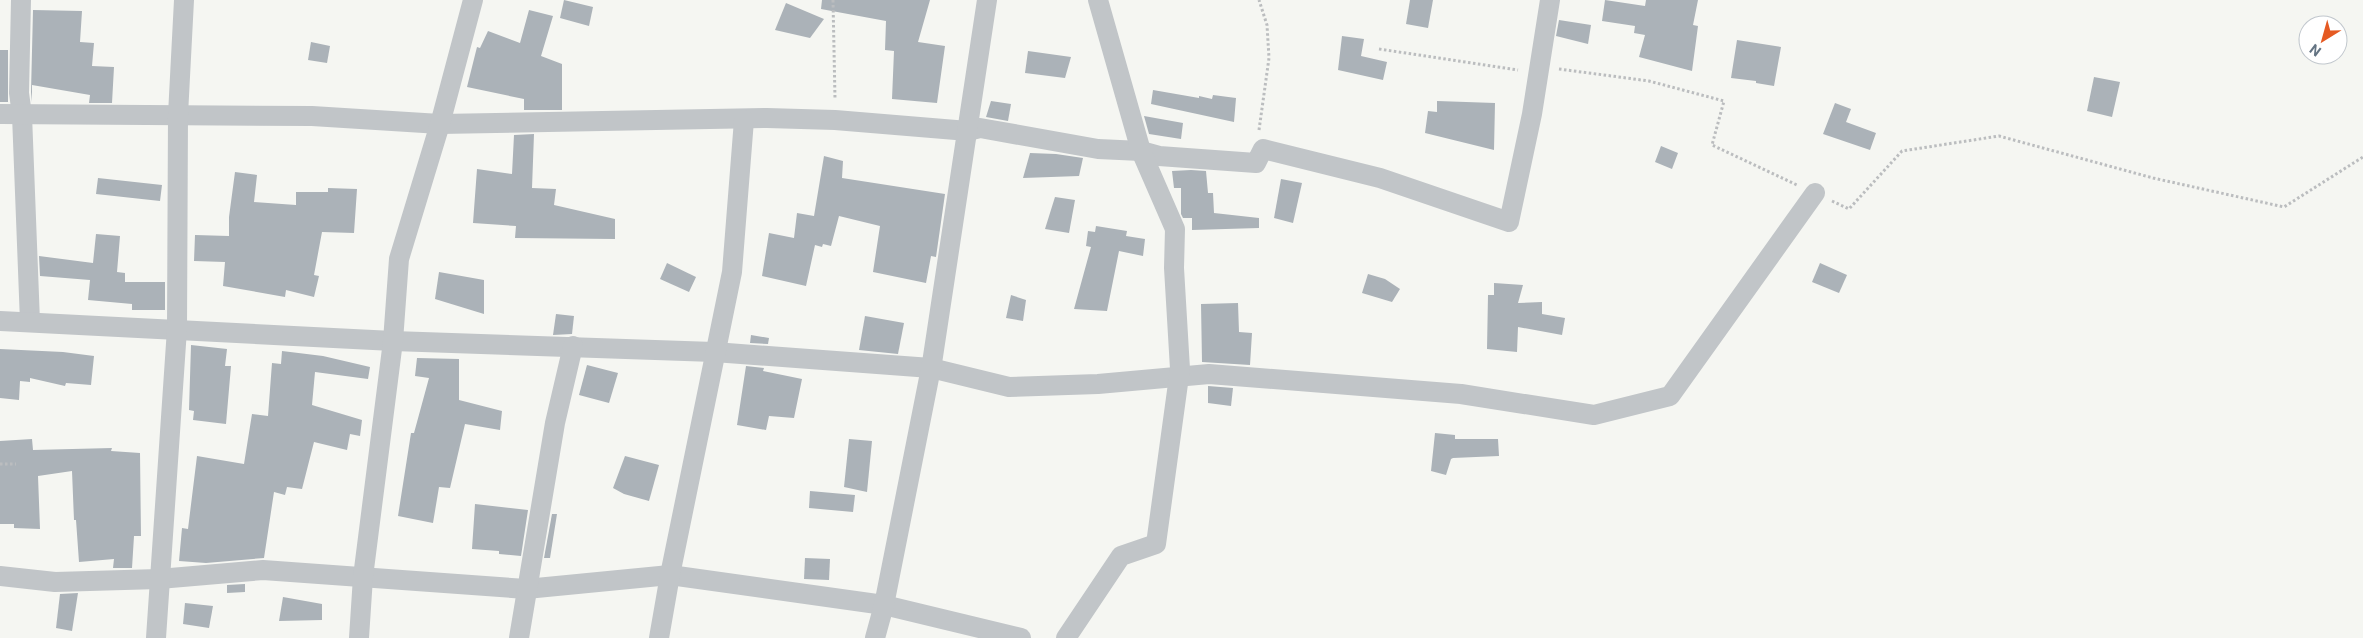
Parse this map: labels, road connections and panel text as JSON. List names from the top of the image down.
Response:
{
  "north": "bottom left"
}
